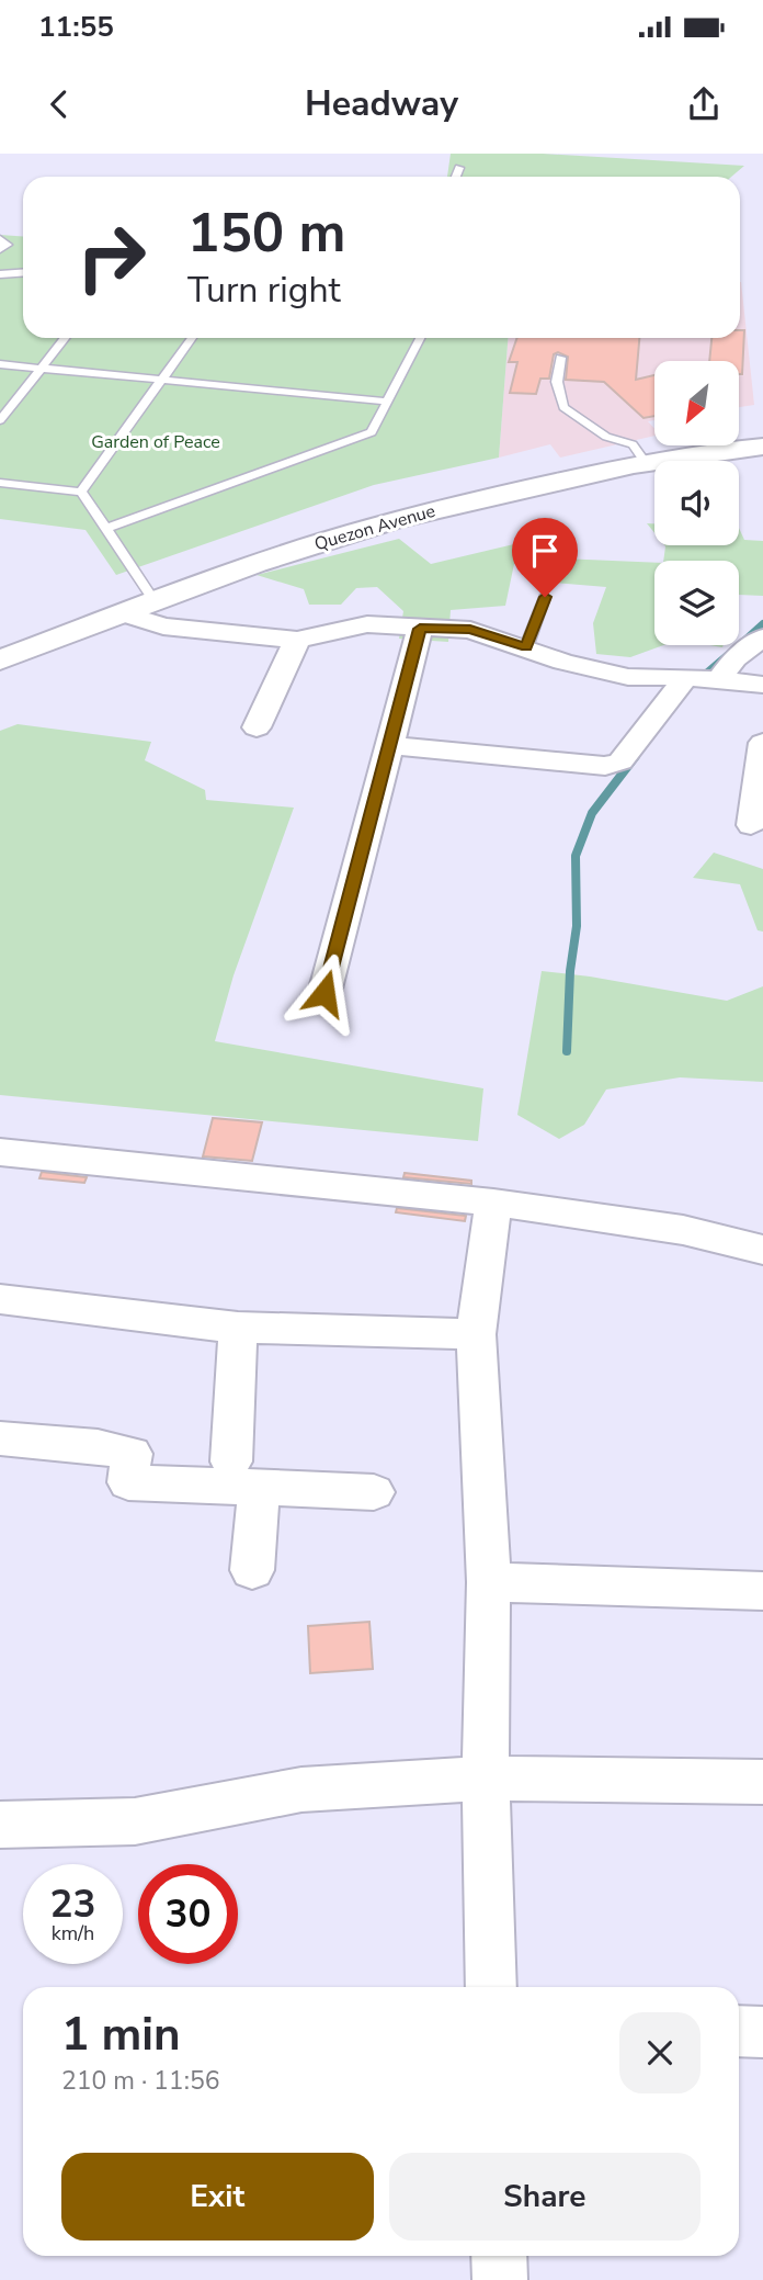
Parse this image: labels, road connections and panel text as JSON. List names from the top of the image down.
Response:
{
  "streets": {
    "main road": ["Quezon Avenue"]
  },
  "parks": ["Garden of Peace"],
  "north": "bottom left",
  "page": {
    "status": "11:55",
    "header": "Headway",
    "turn": ["150 m", "Turn right"],
    "speed": "23 km/h",
    "limit": "30",
    "heading": ["1 min", "210 m · 11:56"],
    "buttons": ["Exit", "Share"]
  }
}
